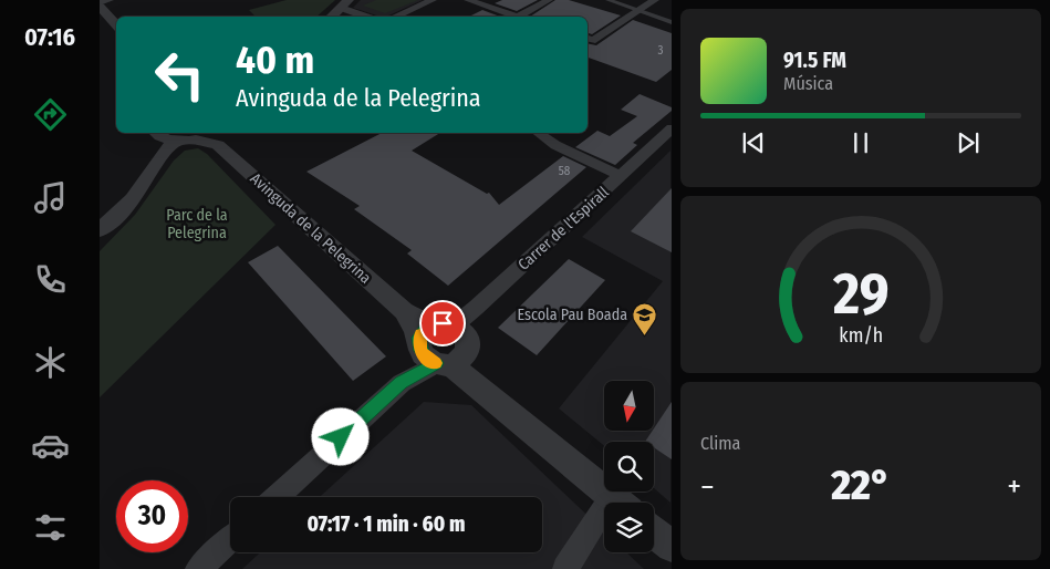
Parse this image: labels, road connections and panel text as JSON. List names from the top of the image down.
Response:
{
  "streets": {
    "street": ["Avinguda de la Pelegrina", "Carrer de l'Espirall"]
  },
  "crossings": [
    ["Avinguda de la Pelegrina", "Carrer de l'Espirall"]
  ],
  "parks": ["Parc de la Pelegrina"],
  "places": {
    "school or university": ["Escola Pau Boada"]
  },
  "house_numbers": ["3", "58"],
  "north": "bottom",
  "page": {
    "tabs": "07:16",
    "turn": ["40 m", "Avinguda de la Pelegrina"],
    "song": ["91.5 FM", "Música"],
    "tile": "Clima",
    "heat": ["−", "22°", "+"],
    "limit": "30",
    "trip": "07:17 · 1 min · 60 m",
    "gauge": ["29", "km/h"]
  }
}
